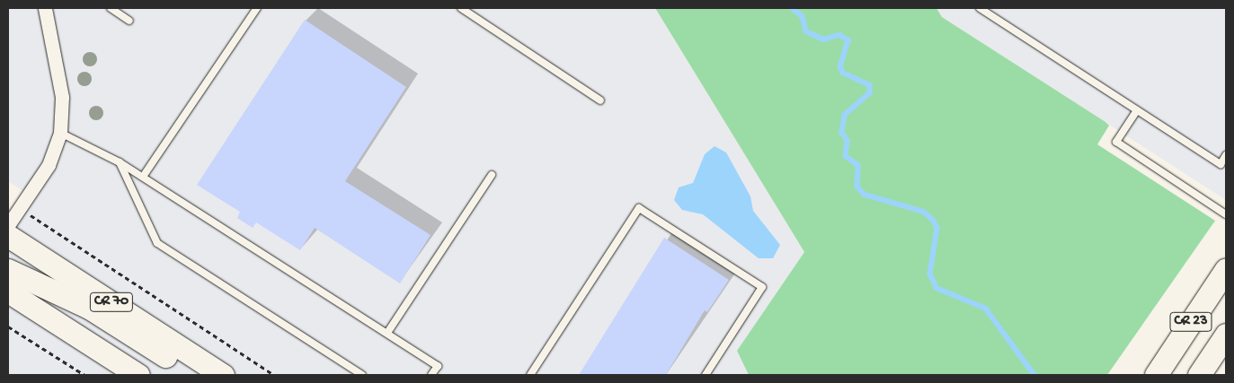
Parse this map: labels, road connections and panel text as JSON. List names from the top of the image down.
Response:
{
  "streets": {
    "main road": ["CR 70", "CR 23"]
  }
}
